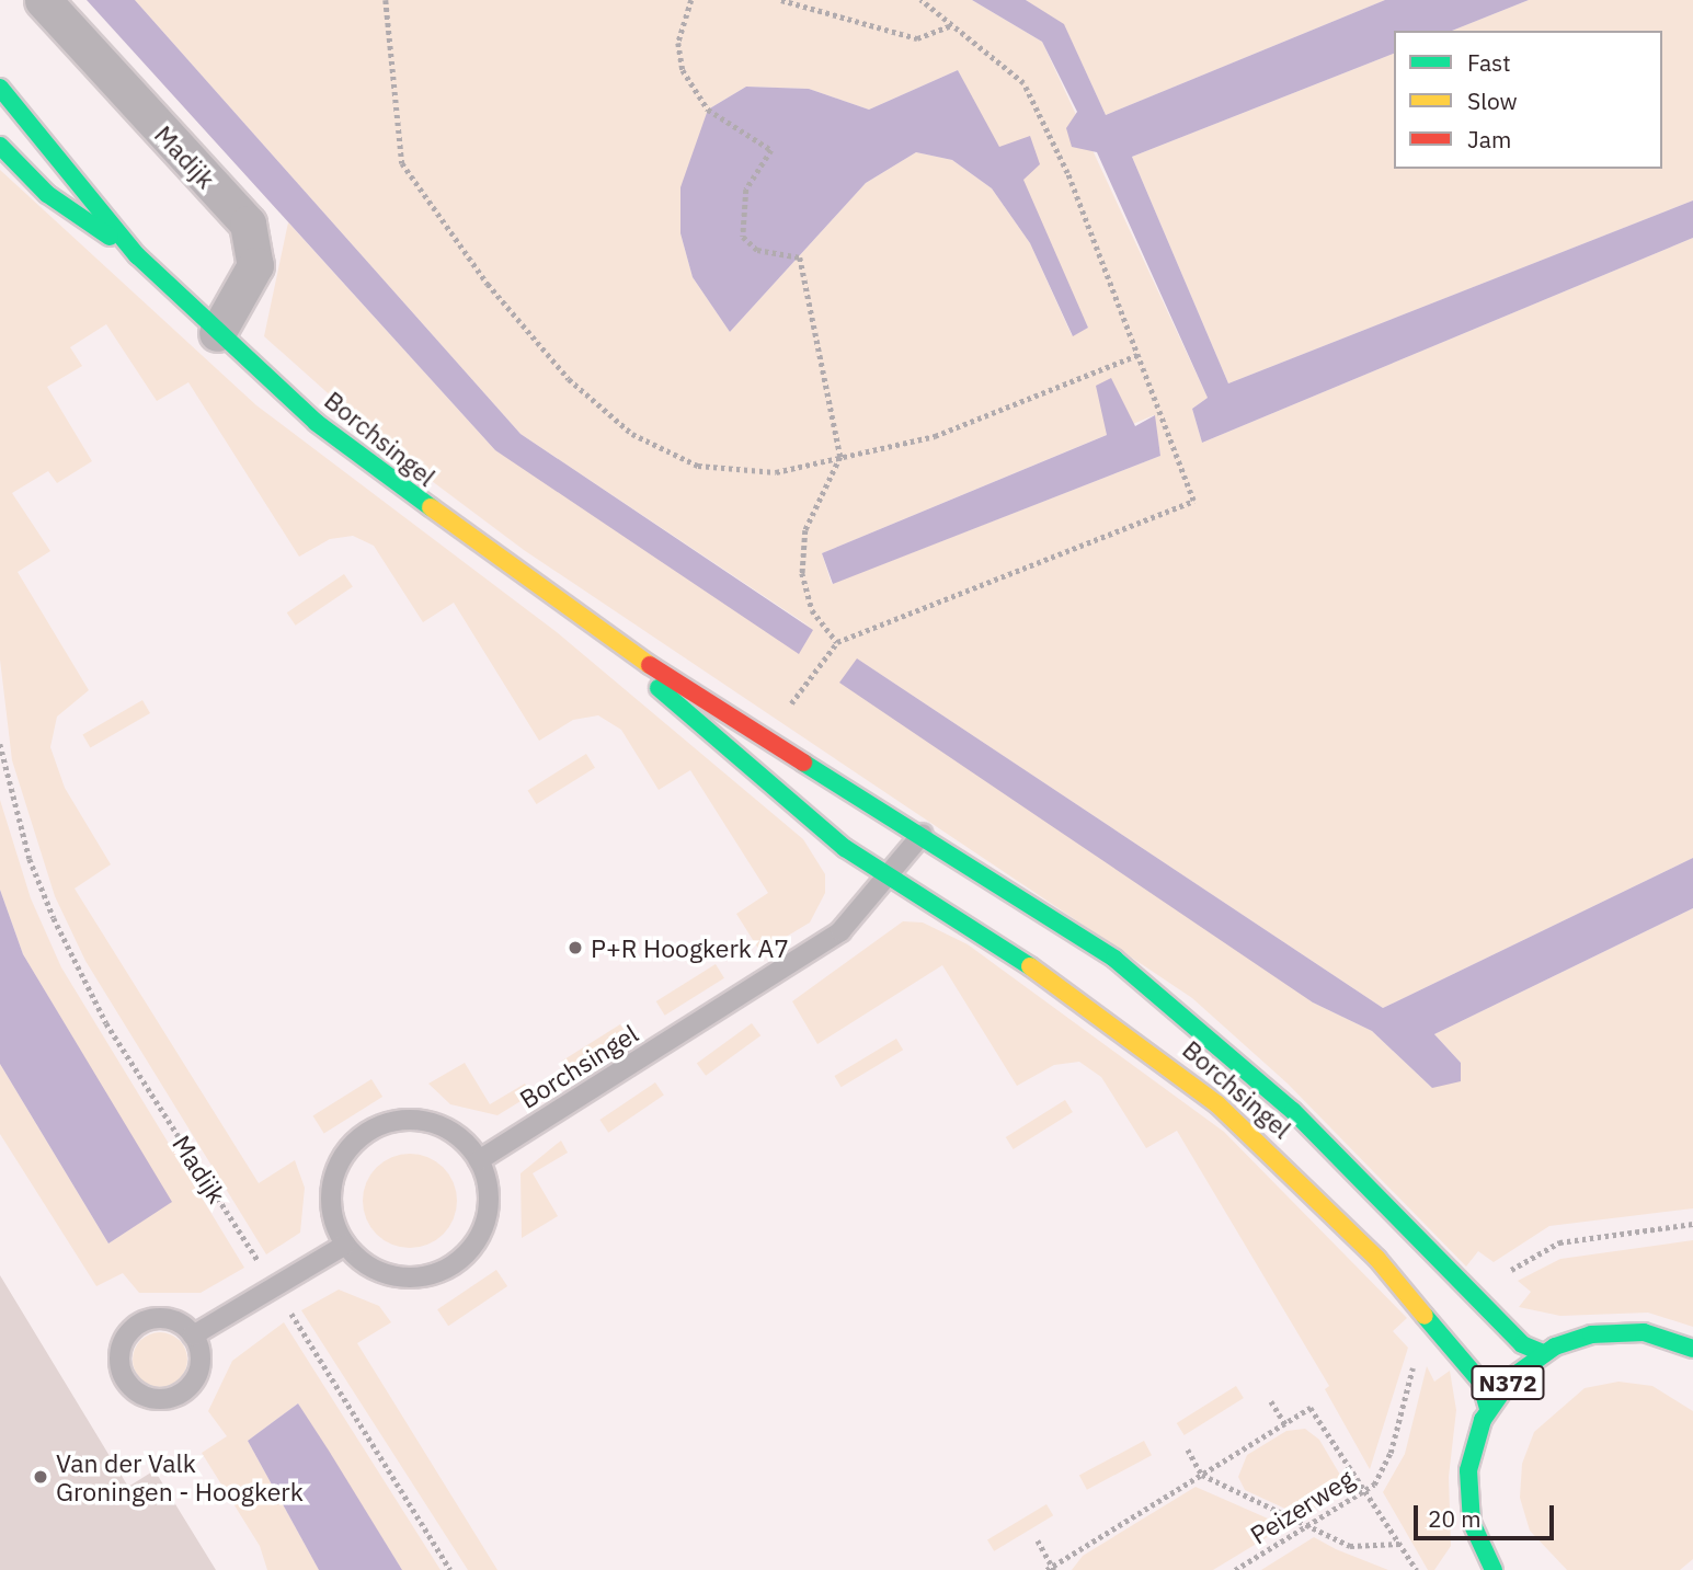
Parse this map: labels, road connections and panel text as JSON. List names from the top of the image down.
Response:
{
  "streets": {
    "main road": ["Borchsingel", "N372"],
    "street": ["Madijk"],
    "path": ["Peizerweg"]
  },
  "crossings": [
    ["Madijk", "Borchsingel"],
    ["Borchsingel", "N372"],
    ["Borchsingel", "Peizerweg"]
  ],
  "places": ["P+R Hoogkerk A7", "Van der Valk Groningen - Hoogkerk"],
  "legend": ["Fast", "Slow", "Jam"],
  "scale_bar": "20 m"
}
